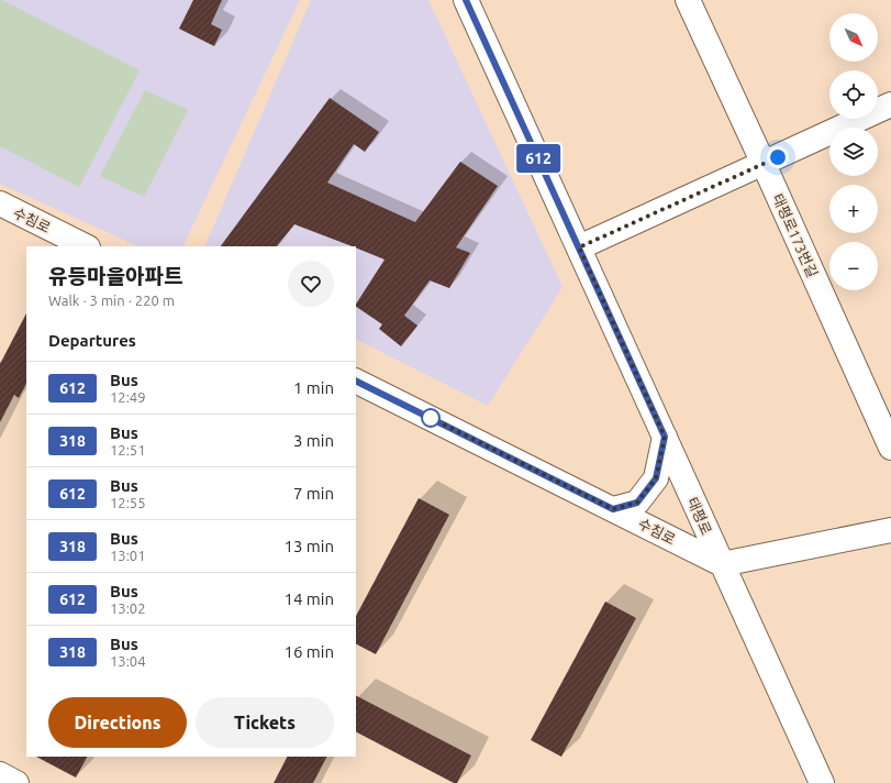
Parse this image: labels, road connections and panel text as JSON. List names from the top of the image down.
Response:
{
  "streets": {
    "main road": ["수침로", "태평로173번길", "태평로"]
  },
  "crossings": [
    ["수침로", "태평로"]
  ],
  "lines": ["bus line 612"],
  "north": "bottom right",
  "page": {
    "on_map": "612",
    "map_buttons": ["+", "−"],
    "heading": [
      ["유등마을아파트", "Walk · 3 min · 220 m"],
      "Departures"
    ],
    "list": [
      {
        "mark": "612",
        "name": "Bus",
        "note": "12:49",
        "value": "1 min"
      },
      {
        "mark": "318",
        "name": "Bus",
        "note": "12:51",
        "value": "3 min"
      },
      {
        "mark": "612",
        "name": "Bus",
        "note": "12:55",
        "value": "7 min"
      },
      {
        "mark": "318",
        "name": "Bus",
        "note": "13:01",
        "value": "13 min"
      },
      {
        "mark": "612",
        "name": "Bus",
        "note": "13:02",
        "value": "14 min"
      },
      {
        "mark": "318",
        "name": "Bus",
        "note": "13:04",
        "value": "16 min"
      }
    ],
    "buttons": ["Directions", "Tickets"]
  }
}
